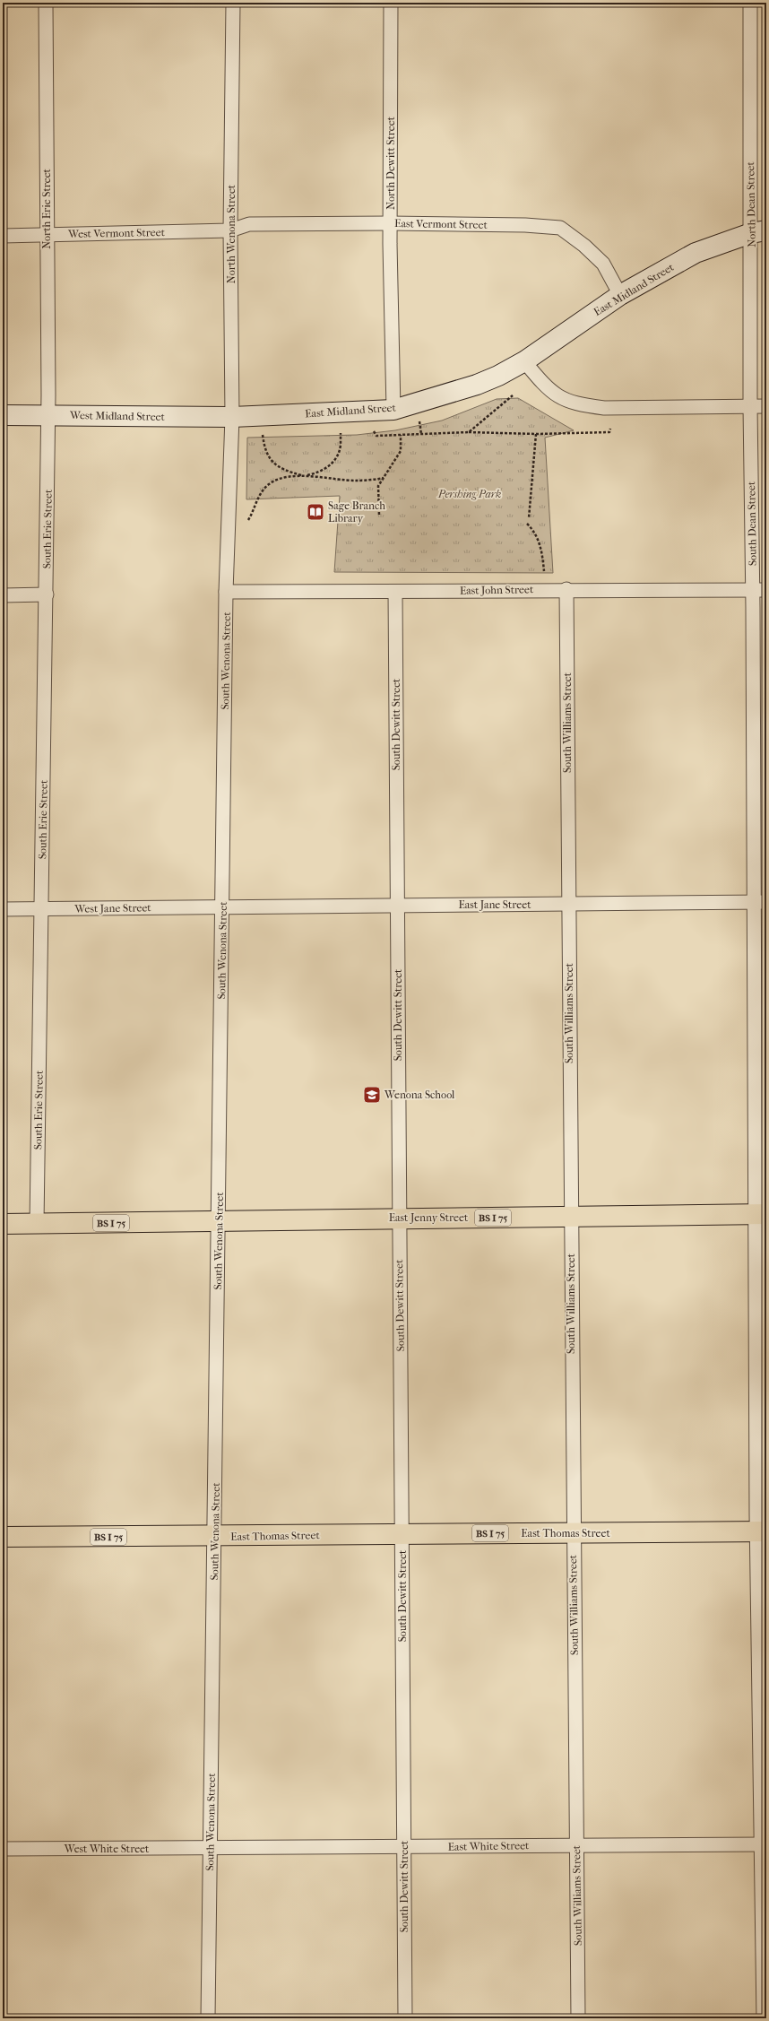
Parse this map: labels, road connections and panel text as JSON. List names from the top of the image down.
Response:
{
  "streets": {
    "highway": ["East Jenny Street", "BS I 75", "East Thomas Street"],
    "main road": ["East Midland Street", "West Midland Street"],
    "street": [
      "North Dewitt Street",
      "North Dean Street",
      "North Erie Street",
      "East Vermont Street",
      "West Vermont Street",
      "North Wenona Street",
      "South Dean Street",
      "South Erie Street",
      "East John Street",
      "South Wenona Street",
      "South Williams Street",
      "South Dewitt Street",
      "East Jane Street",
      "West Jane Street",
      "East White Street",
      "West White Street"
    ]
  },
  "crossings": [
    ["North Dewitt Street", "East Vermont Street"],
    ["North Dewitt Street", "East Midland Street"],
    ["North Dean Street", "East Midland Street"],
    ["North Dean Street", "South Dean Street"],
    ["North Erie Street", "West Vermont Street"],
    ["North Erie Street", "West Midland Street"],
    ["North Erie Street", "South Erie Street"],
    ["East Vermont Street", "West Vermont Street"],
    ["East Vermont Street", "North Wenona Street"],
    ["East Vermont Street", "East Midland Street"],
    ["West Vermont Street", "North Wenona Street"],
    ["North Wenona Street", "East Midland Street"],
    ["North Wenona Street", "West Midland Street"],
    ["North Wenona Street", "South Wenona Street"],
    ["East Midland Street", "West Midland Street"],
    ["West Midland Street", "South Erie Street"],
    ["South Dean Street", "East John Street"],
    ["South Dean Street", "East Jane Street"],
    ["South Dean Street", "East Jenny Street"],
    ["South Dean Street", "East Thomas Street"],
    ["South Dean Street", "East White Street"],
    ["South Erie Street", "West Jane Street"],
    ["South Erie Street", "BS I 75"],
    ["East John Street", "South Wenona Street"],
    ["East John Street", "South Williams Street"],
    ["East John Street", "South Dewitt Street"],
    ["South Wenona Street", "East Jane Street"],
    ["South Wenona Street", "West Jane Street"],
    ["South Wenona Street", "East Jenny Street"],
    ["South Wenona Street", "BS I 75"],
    ["South Wenona Street", "East Thomas Street"],
    ["South Wenona Street", "East White Street"],
    ["South Wenona Street", "West White Street"],
    ["South Williams Street", "East Jane Street"],
    ["South Williams Street", "East Jenny Street"],
    ["South Williams Street", "East Thomas Street"],
    ["South Williams Street", "East White Street"],
    ["South Dewitt Street", "East Jane Street"],
    ["South Dewitt Street", "East Jenny Street"],
    ["South Dewitt Street", "East Thomas Street"],
    ["South Dewitt Street", "East White Street"],
    ["East Jane Street", "West Jane Street"],
    ["East Jenny Street", "BS I 75"],
    ["BS I 75", "East Thomas Street"],
    ["East White Street", "West White Street"]
  ],
  "parks": ["Pershing Park"],
  "places": {
    "library": ["Sage Branch Library"],
    "school or university": ["Wenona School"]
  }
}
